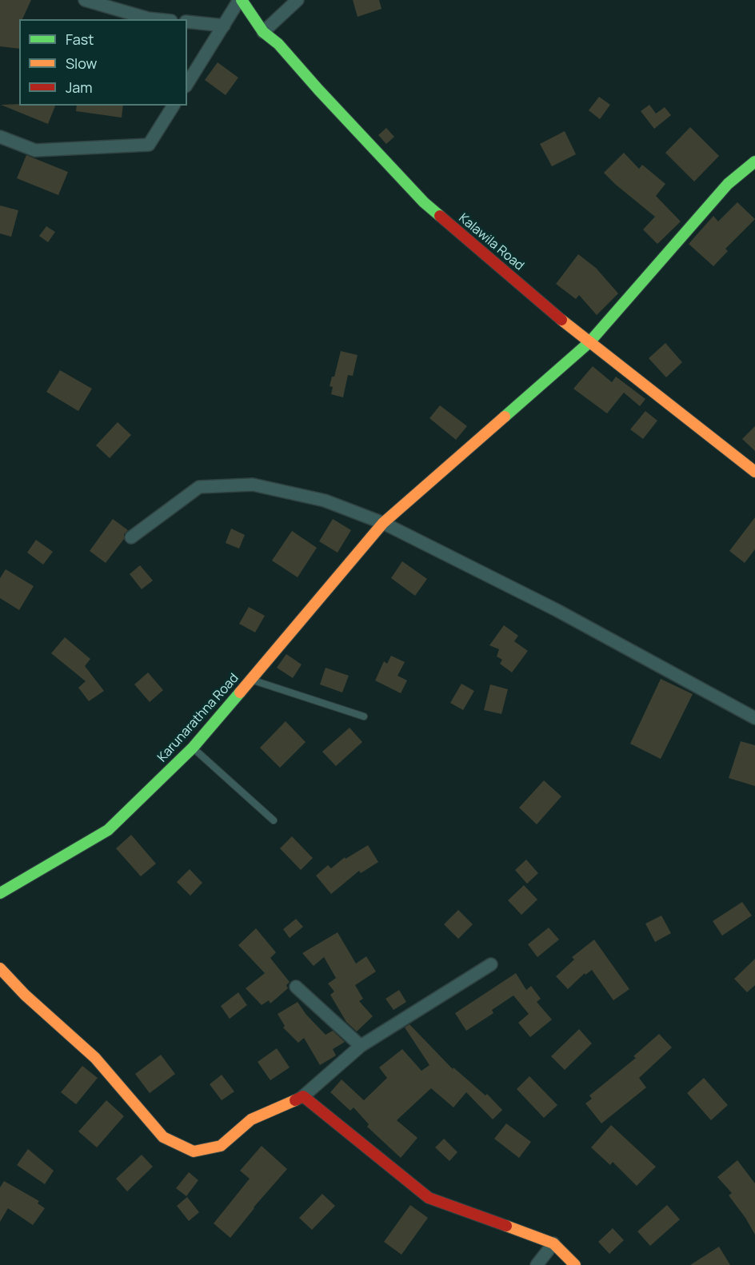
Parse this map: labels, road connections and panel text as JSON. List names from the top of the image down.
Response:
{
  "streets": {
    "street": ["Kalawila Road", "Karunarathna Road"]
  },
  "crossings": [
    ["Kalawila Road", "Karunarathna Road"]
  ],
  "legend": ["Fast", "Slow", "Jam"]
}
